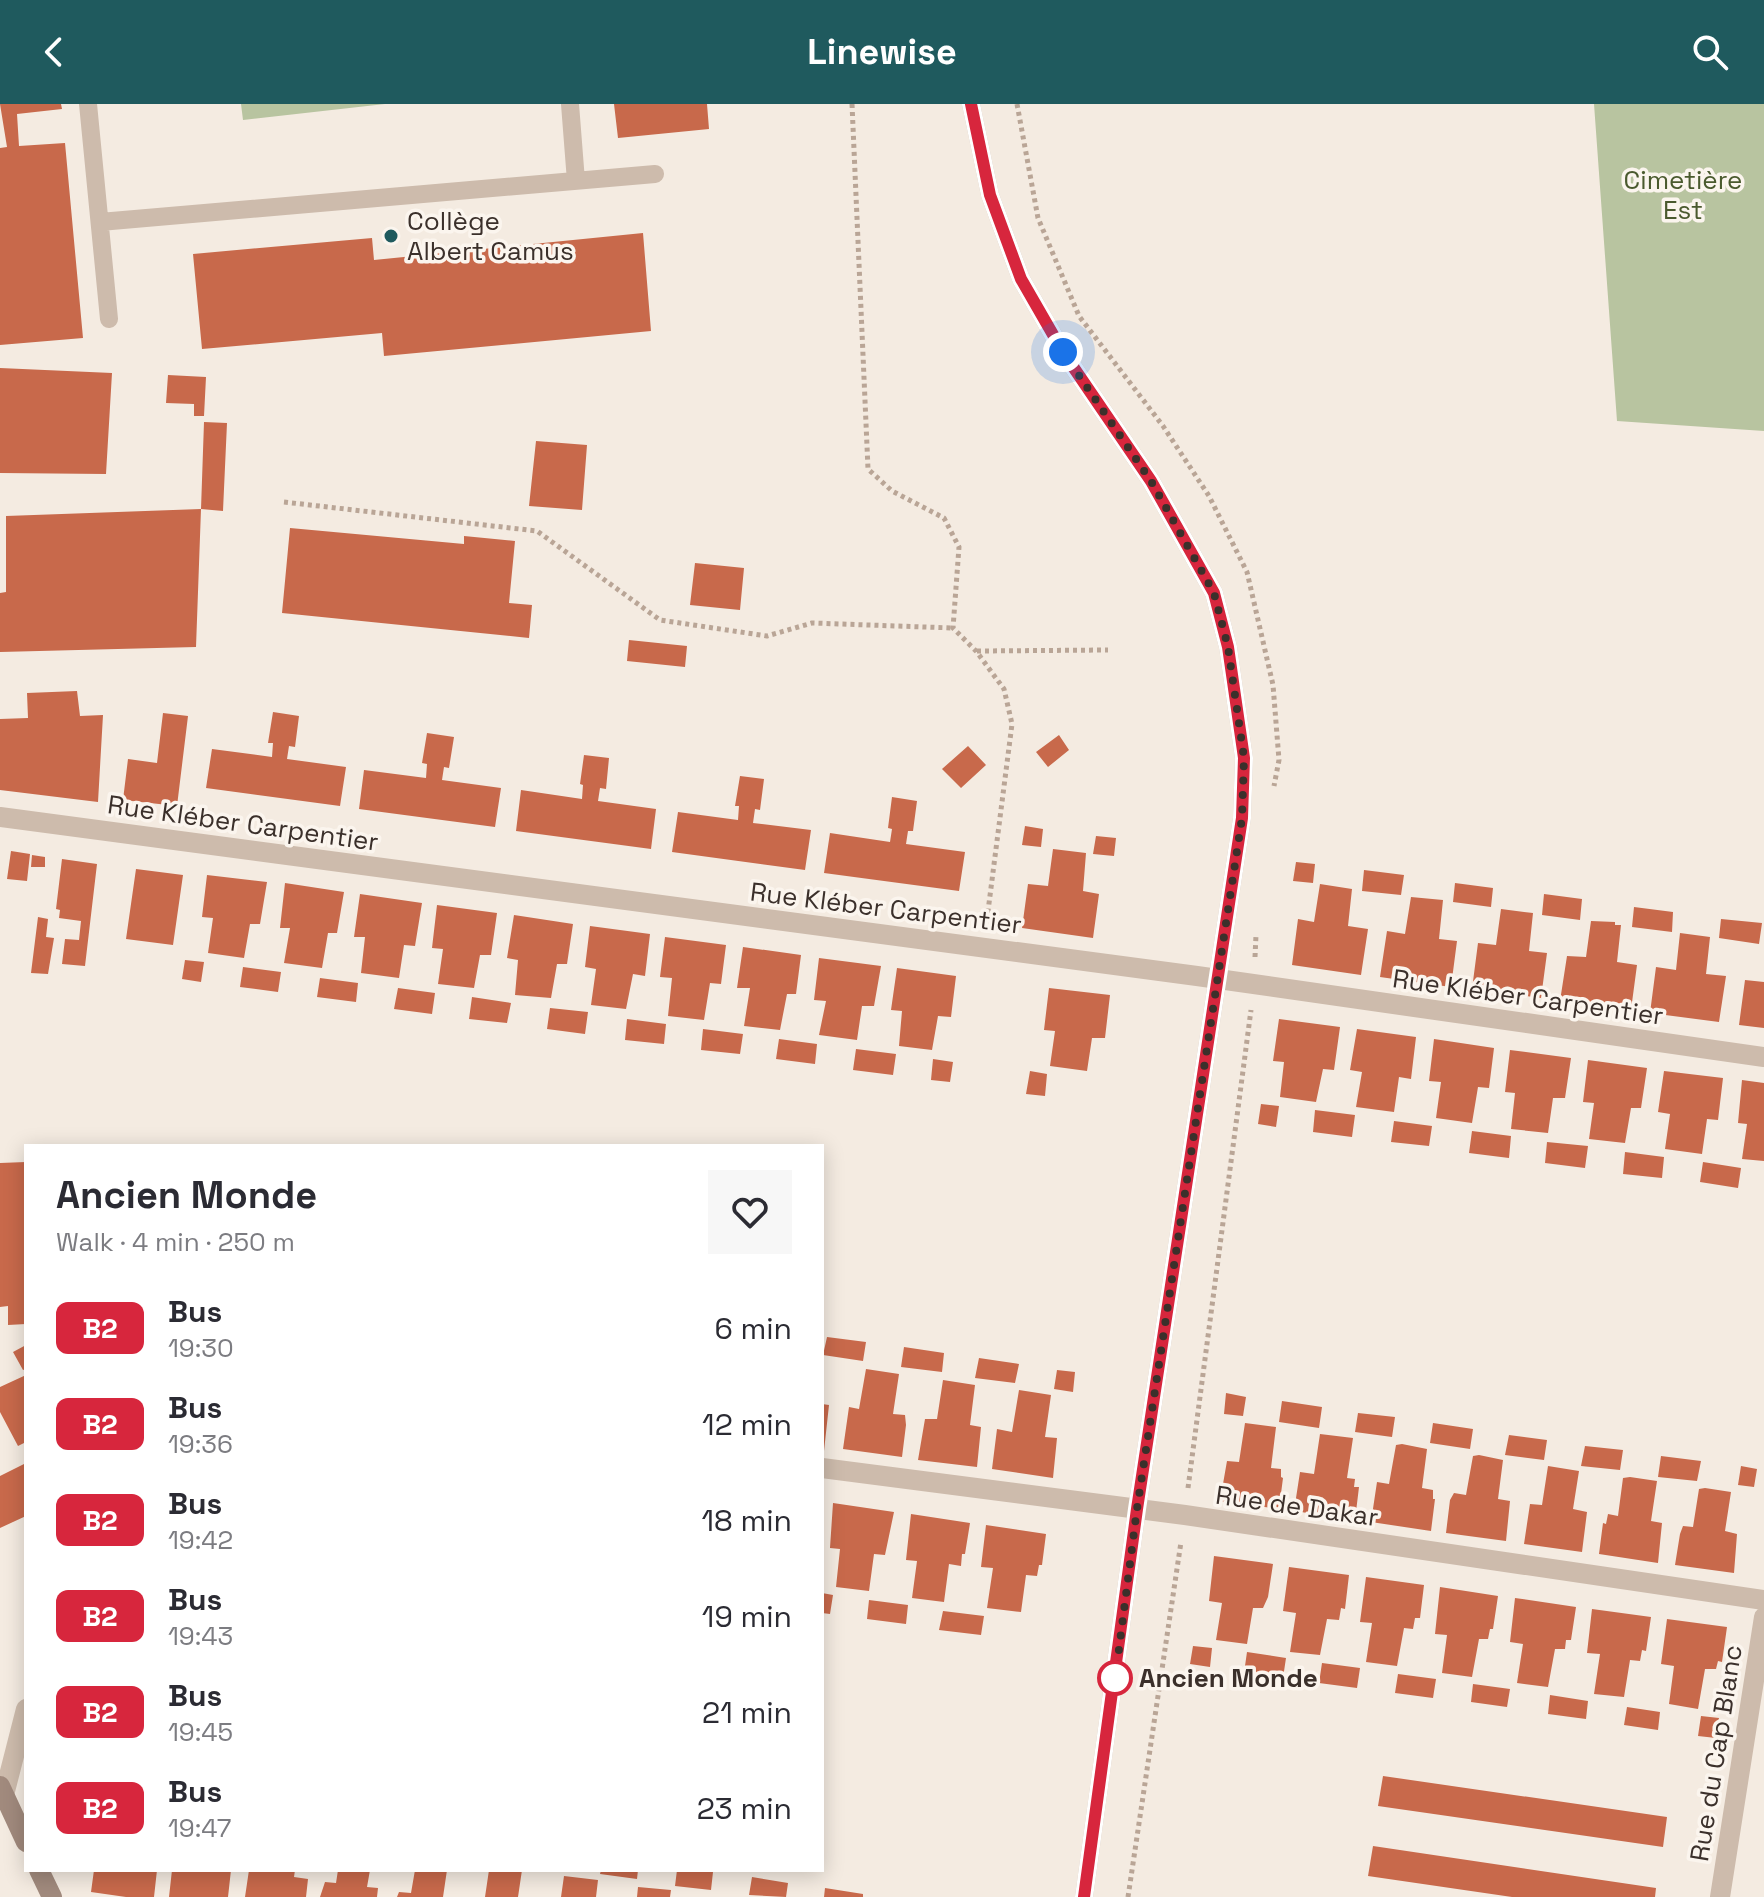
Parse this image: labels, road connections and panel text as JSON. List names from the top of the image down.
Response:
{
  "streets": {
    "street": ["Rue Kléber Carpentier", "Rue de Dakar", "Rue du Cap Blanc"]
  },
  "parks": ["Cimetière Est"],
  "places": ["Collège Albert Camus", "Ancien Monde"],
  "lines": ["bus line B2"],
  "page": {
    "header": "Linewise",
    "heading": ["Ancien Monde", "Walk · 4 min · 250 m"],
    "list": [
      {
        "mark": "B2",
        "name": "Bus",
        "note": "19:30",
        "value": "6 min"
      },
      {
        "mark": "B2",
        "name": "Bus",
        "note": "19:36",
        "value": "12 min"
      },
      {
        "mark": "B2",
        "name": "Bus",
        "note": "19:42",
        "value": "18 min"
      },
      {
        "mark": "B2",
        "name": "Bus",
        "note": "19:43",
        "value": "19 min"
      },
      {
        "mark": "B2",
        "name": "Bus",
        "note": "19:45",
        "value": "21 min"
      },
      {
        "mark": "B2",
        "name": "Bus",
        "note": "19:47",
        "value": "23 min"
      }
    ]
  }
}
